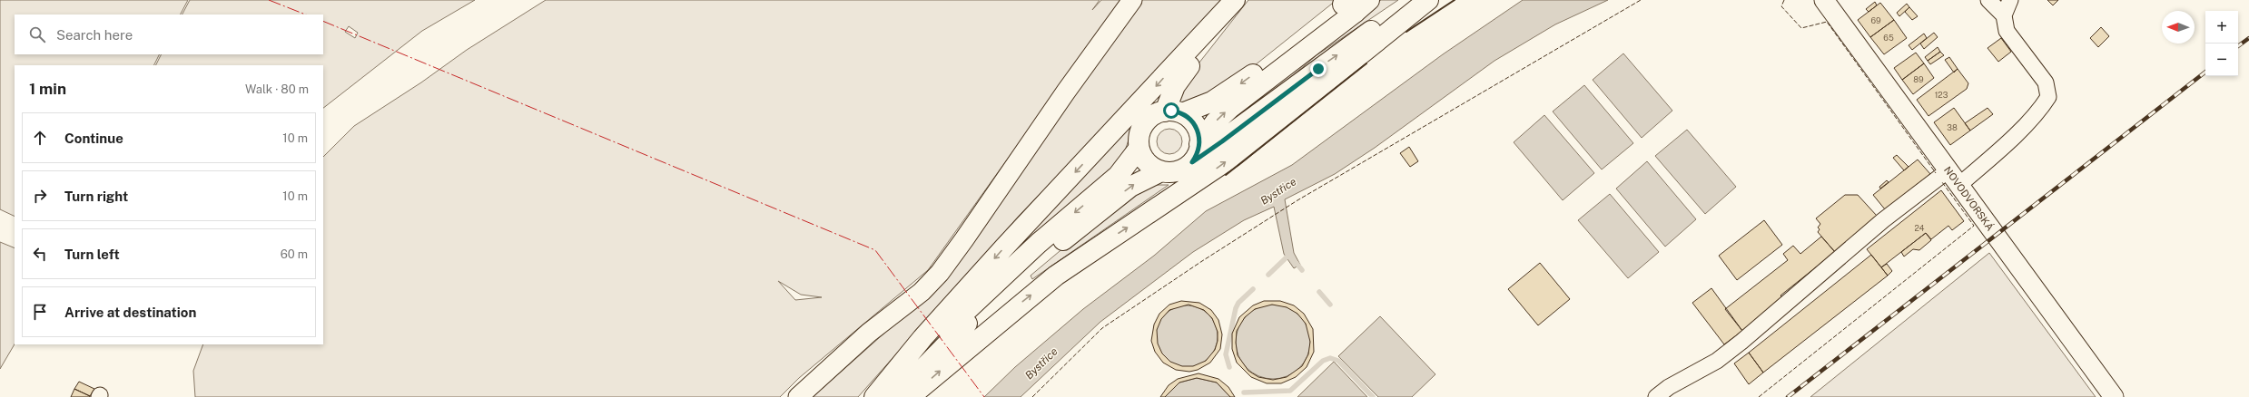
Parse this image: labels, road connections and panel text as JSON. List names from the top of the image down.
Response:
{
  "streets": {
    "street": ["NOVODVORSKÁ"]
  },
  "water": ["Bystřice"],
  "house_numbers": [
    "69",
    "65",
    "89",
    "123",
    "38",
    "24"
  ],
  "north": "left",
  "page": {
    "map_buttons": ["+", "−"],
    "search": "Search here",
    "heading": ["1 min", "Walk · 80 m"],
    "list": [
      ["Continue", "10 m"],
      ["Turn right", "10 m"],
      ["Turn left", "60 m"],
      "Arrive at destination"
    ]
  }
}
